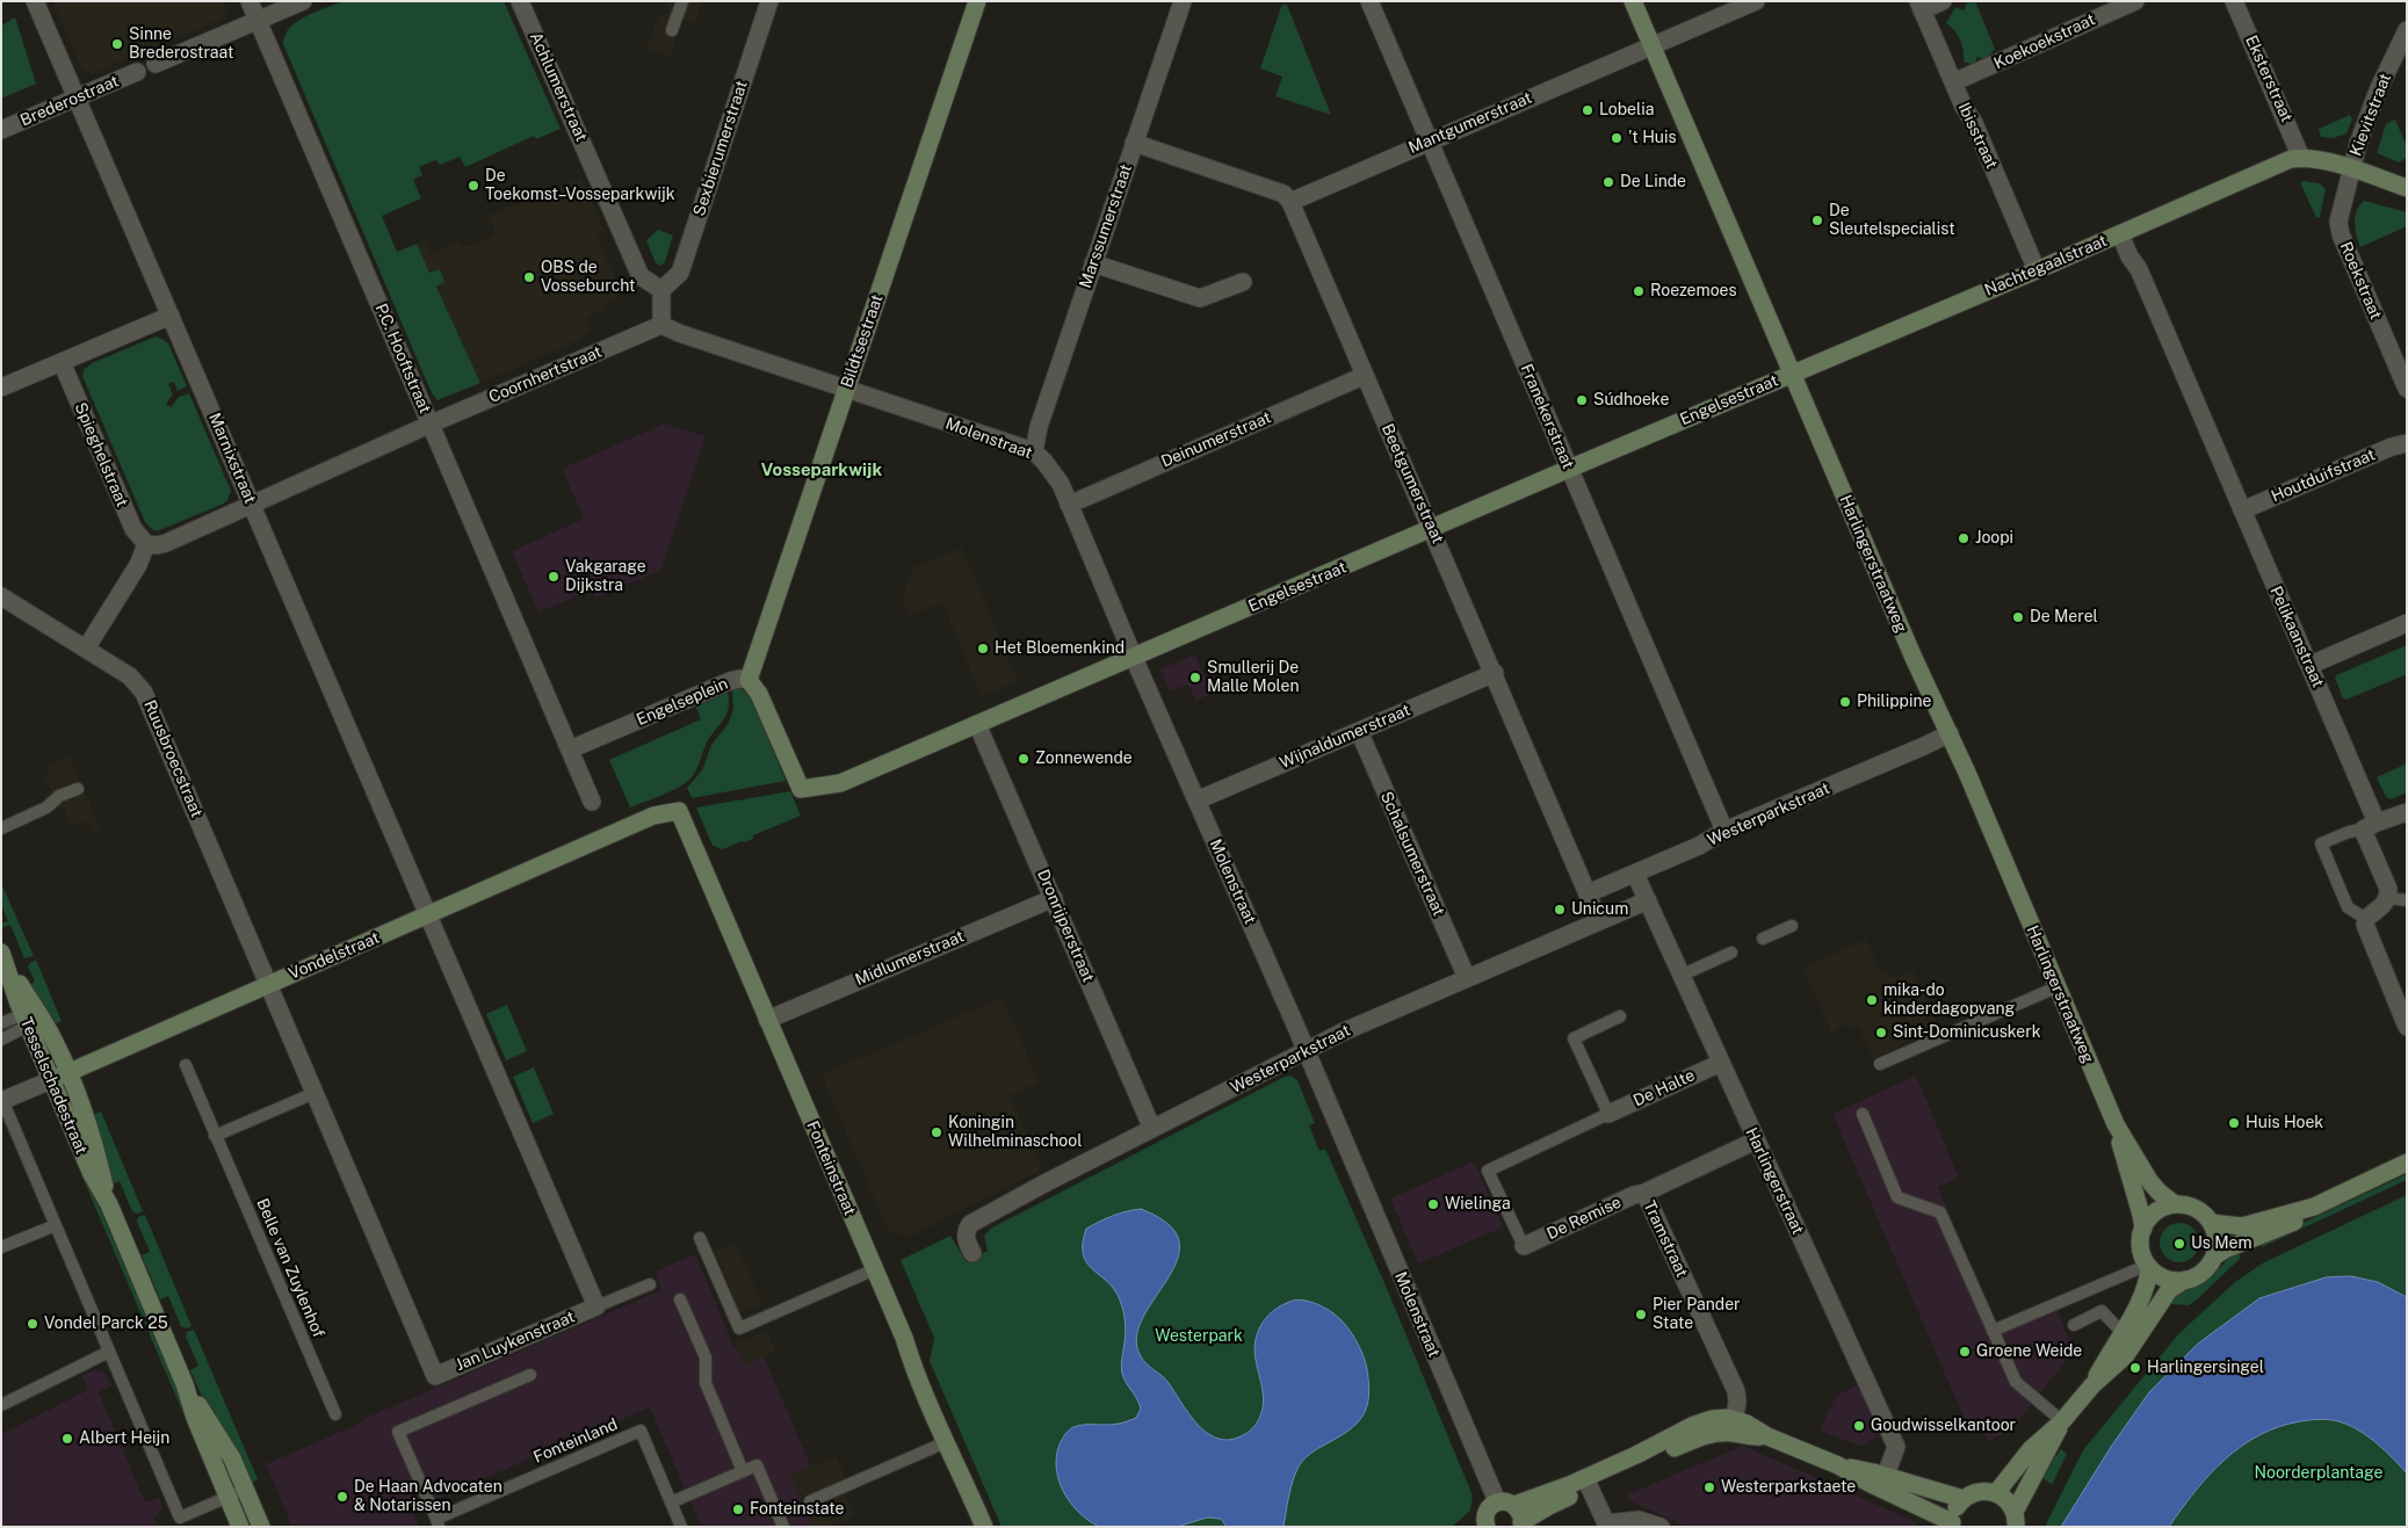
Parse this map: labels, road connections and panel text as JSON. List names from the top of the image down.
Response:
{
  "streets": {
    "main road": [
      "Nachtegaalstraat",
      "Bildtsestraat",
      "Engelsestraat",
      "Harlingerstraatweg",
      "Engelseplein",
      "Vondelstraat",
      "Tesselschadestraat",
      "Fonteinstraat"
    ],
    "street": [
      "Koekoekstraat",
      "Eksterstraat",
      "Achlumerstraat",
      "Brederostraat",
      "Kievitstraat",
      "Mantgumerstraat",
      "Ibisstraat",
      "Sexbierumerstraat",
      "Marssumerstraat",
      "Roekstraat",
      "P.C. Hooftstraat",
      "Coornhertstraat",
      "Franekerstraat",
      "Molenstraat",
      "Deinumerstraat",
      "Spieghelstraat",
      "Marnixstraat",
      "Houtduifstraat",
      "Beetgumerstraat",
      "Pelikaanstraat",
      "Wijnaldumerstraat",
      "Ruusbroecstraat",
      "Westerparkstraat",
      "Schalsumerstraat",
      "Dronrijperstraat",
      "Midlumerstraat",
      "De Halte",
      "Harlingerstraat",
      "De Remise",
      "Tramstraat",
      "Jan Luykenstraat"
    ],
    "lane": ["Belle van Zuylenhof", "Fonteinland"]
  },
  "crossings": [
    ["Koekoekstraat", "Ibisstraat"],
    ["Eksterstraat", "Nachtegaalstraat"],
    ["Achlumerstraat", "Sexbierumerstraat"],
    ["Brederostraat", "Marnixstraat"],
    ["Kievitstraat", "Roekstraat"],
    ["Mantgumerstraat", "Franekerstraat"],
    ["Mantgumerstraat", "Beetgumerstraat"],
    ["Mantgumerstraat", "Harlingerstraatweg"],
    ["Ibisstraat", "Nachtegaalstraat"],
    ["Marssumerstraat", "Molenstraat"],
    ["Nachtegaalstraat", "Engelsestraat"],
    ["Nachtegaalstraat", "Harlingerstraatweg"],
    ["Nachtegaalstraat", "Pelikaanstraat"],
    ["Bildtsestraat", "Molenstraat"],
    ["Bildtsestraat", "Engelseplein"],
    ["P.C. Hooftstraat", "Coornhertstraat"],
    ["P.C. Hooftstraat", "Engelseplein"],
    ["Coornhertstraat", "Spieghelstraat"],
    ["Coornhertstraat", "Marnixstraat"],
    ["Engelsestraat", "Franekerstraat"],
    ["Engelsestraat", "Molenstraat"],
    ["Engelsestraat", "Beetgumerstraat"],
    ["Engelsestraat", "Harlingerstraatweg"],
    ["Engelsestraat", "Engelseplein"],
    ["Engelsestraat", "Dronrijperstraat"],
    ["Franekerstraat", "Westerparkstraat"],
    ["Molenstraat", "Deinumerstraat"],
    ["Molenstraat", "Wijnaldumerstraat"],
    ["Molenstraat", "Westerparkstraat"],
    ["Deinumerstraat", "Beetgumerstraat"],
    ["Marnixstraat", "Vondelstraat"],
    ["Marnixstraat", "Jan Luykenstraat"],
    ["Houtduifstraat", "Pelikaanstraat"],
    ["Beetgumerstraat", "Wijnaldumerstraat"],
    ["Beetgumerstraat", "Westerparkstraat"],
    ["Harlingerstraatweg", "Westerparkstraat"],
    ["Wijnaldumerstraat", "Schalsumerstraat"],
    ["Ruusbroecstraat", "Vondelstraat"],
    ["Ruusbroecstraat", "Jan Luykenstraat"],
    ["Westerparkstraat", "Schalsumerstraat"],
    ["Westerparkstraat", "Dronrijperstraat"],
    ["Westerparkstraat", "Harlingerstraat"],
    ["Dronrijperstraat", "Midlumerstraat"],
    ["Vondelstraat", "Tesselschadestraat"],
    ["Vondelstraat", "Fonteinstraat"],
    ["Vondelstraat", "Jan Luykenstraat"],
    ["Midlumerstraat", "Fonteinstraat"],
    ["De Halte", "Harlingerstraat"],
    ["Harlingerstraat", "Tramstraat"],
    ["De Remise", "Tramstraat"]
  ],
  "districts": ["Vosseparkwijk"],
  "parks": ["Westerpark", "Noorderplantage"],
  "places": [
    "Sinne Brederostraat",
    "Lobelia",
    "'t Huis",
    "De Linde",
    "De Toekomst–Vosseparkwijk",
    "De Sleutelspecialist",
    "OBS de Vosseburcht",
    "Roezemoes",
    "Súdhoeke",
    "Joopi",
    "Vakgarage Dijkstra",
    "De Merel",
    "Het Bloemenkind",
    "Smullerij De Malle Molen",
    "Philippine",
    "Zonnewende",
    "Unicum",
    "mika-do kinderdagopvang",
    "Sint-Dominicuskerk",
    "Huis Hoek",
    "Koningin Wilhelminaschool",
    "Wielinga",
    "Us Mem",
    "Pier Pander State",
    "Vondel Parck 25",
    "Groene Weide",
    "Harlingersingel",
    "Goudwisselkantoor",
    "Albert Heijn",
    "Westerparkstaete",
    "De Haan Advocaten & Notarissen",
    "Fonteinstate"
  ]
}
